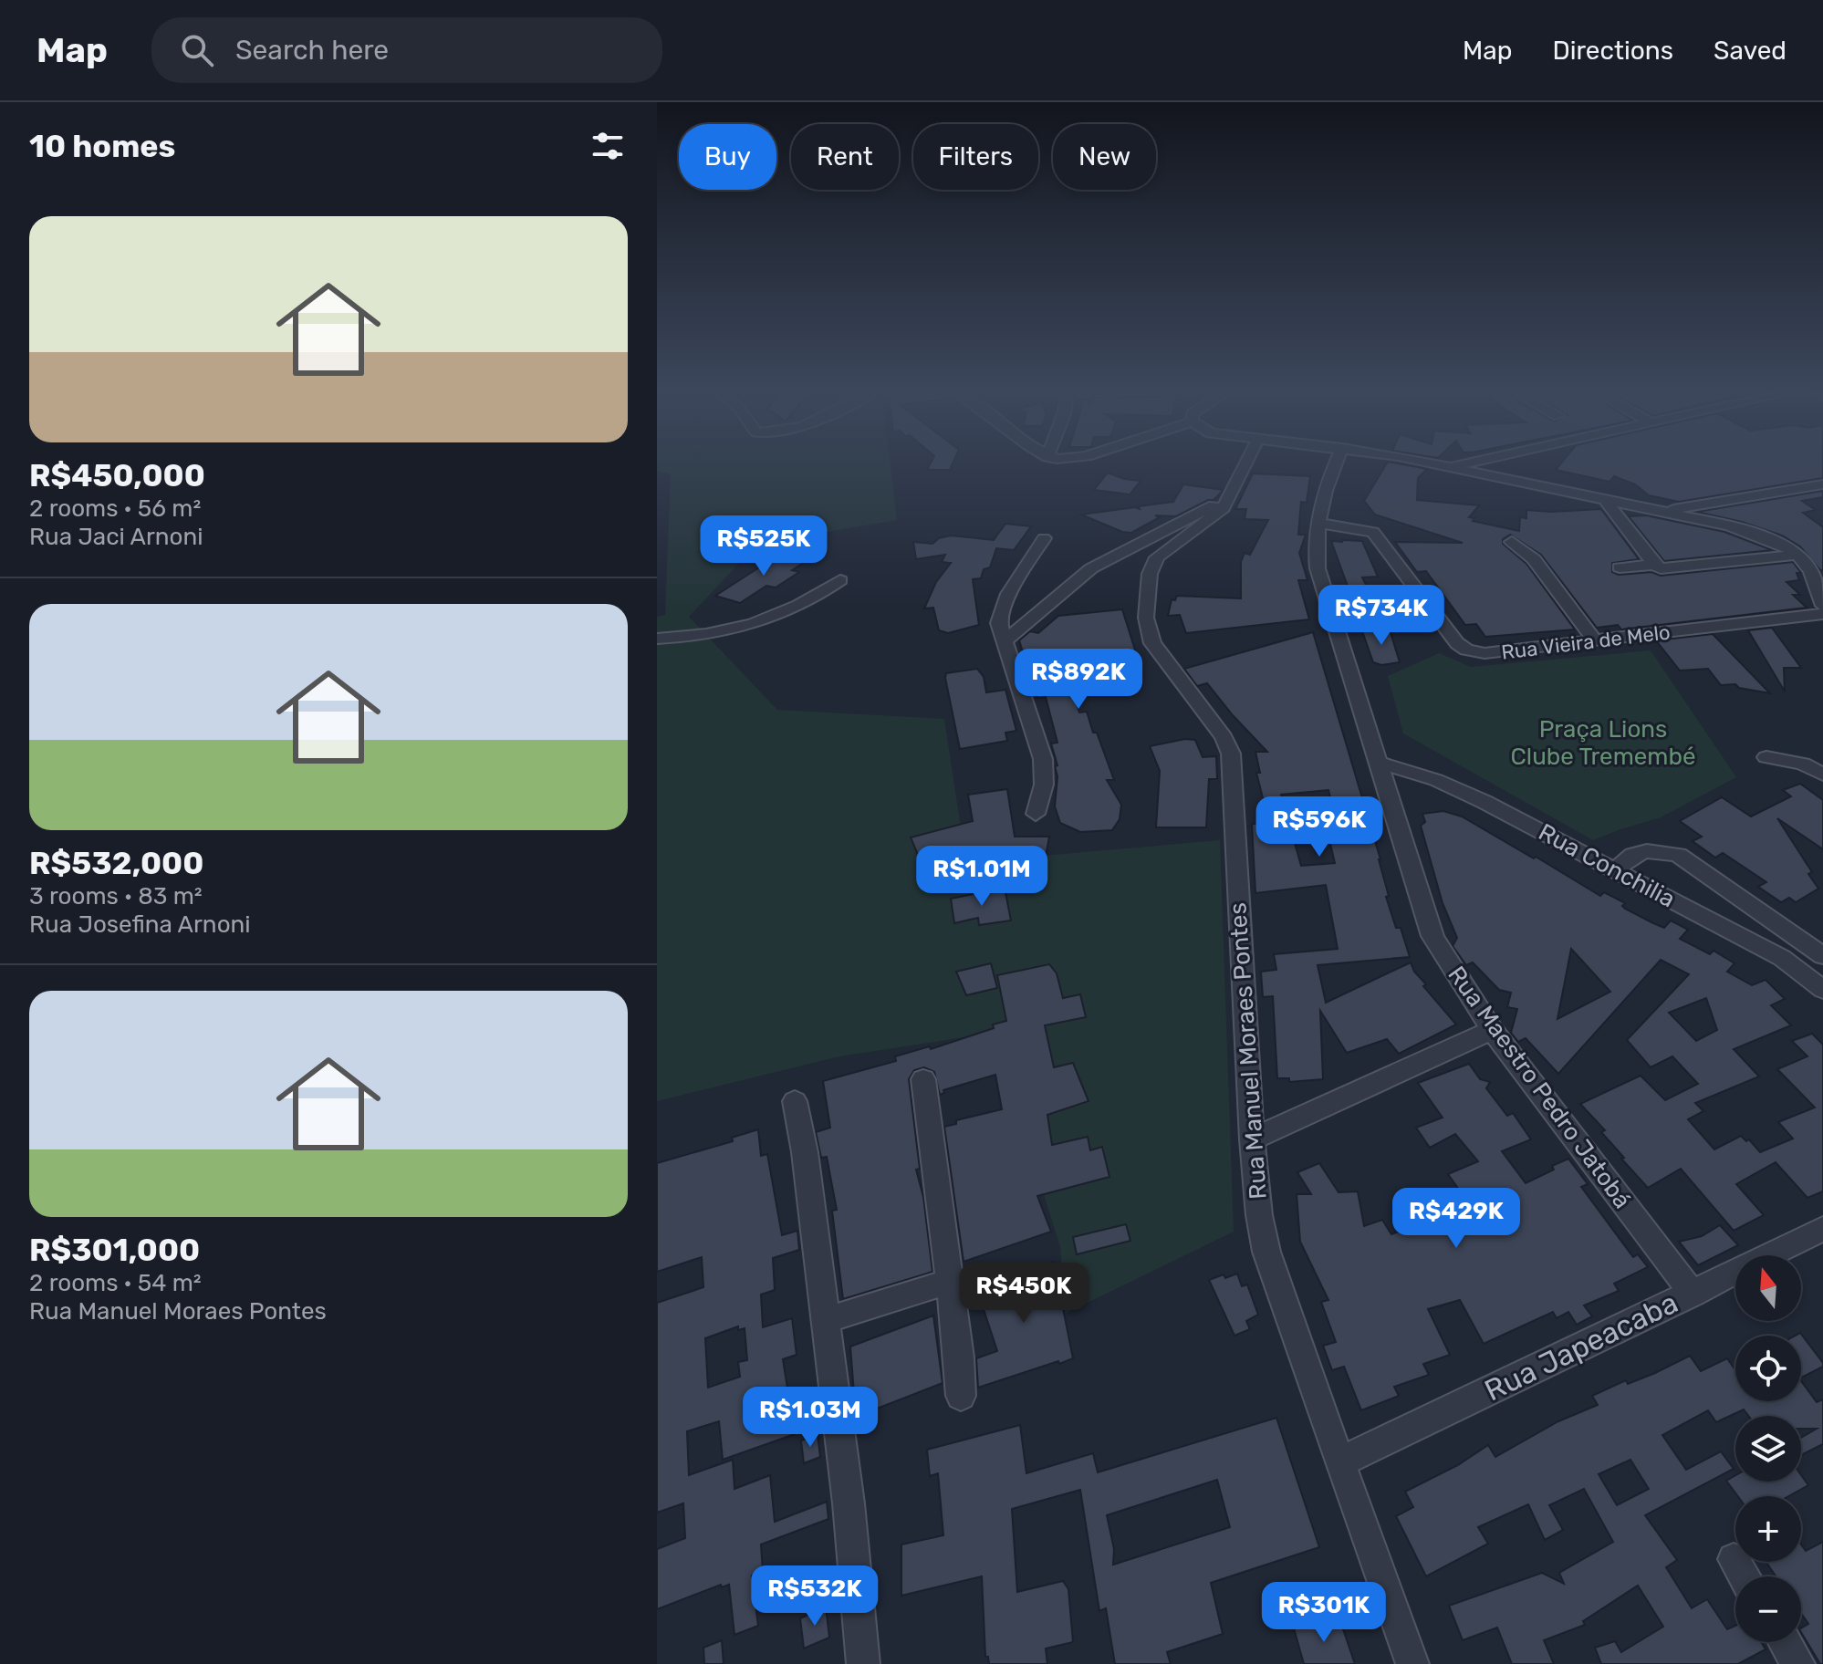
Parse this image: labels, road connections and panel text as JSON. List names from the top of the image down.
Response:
{
  "streets": {
    "street": [
      "Rua Vieira de Melo",
      "Rua Conchilia",
      "Rua Manuel Moraes Pontes",
      "Rua Maestro Pedro Jatobá",
      "Rua Japeacaba"
    ]
  },
  "crossings": [
    ["Rua Vieira de Melo", "Rua Maestro Pedro Jatobá"],
    ["Rua Conchilia", "Rua Maestro Pedro Jatobá"],
    ["Rua Manuel Moraes Pontes", "Rua Japeacaba"],
    ["Rua Maestro Pedro Jatobá", "Rua Japeacaba"]
  ],
  "parks": ["Praça Lions Clube Tremembé"],
  "north": "top",
  "page": {
    "header": "Map",
    "search": "Search here",
    "nav": ["Map", "Directions", "Saved"],
    "heading": "10 homes",
    "chip": [
      "Buy",
      "Rent",
      "Filters",
      "New"
    ],
    "list": [
      {
        "name": "R$450,000",
        "note": "2 rooms · 56 m² · Rua Jaci Arnoni"
      },
      {
        "name": "R$532,000",
        "note": "3 rooms · 83 m² · Rua Josefina Arnoni"
      },
      {
        "name": "R$301,000",
        "note": "2 rooms · 54 m² · Rua Manuel Moraes Pontes"
      }
    ],
    "price": [
      "R$525K",
      "R$734K",
      "R$892K",
      "R$596K",
      "R$1.01M",
      "R$429K",
      "R$450K",
      "R$1.03M",
      "R$532K",
      "R$301K"
    ],
    "map_buttons": ["+", "−"]
  }
}
